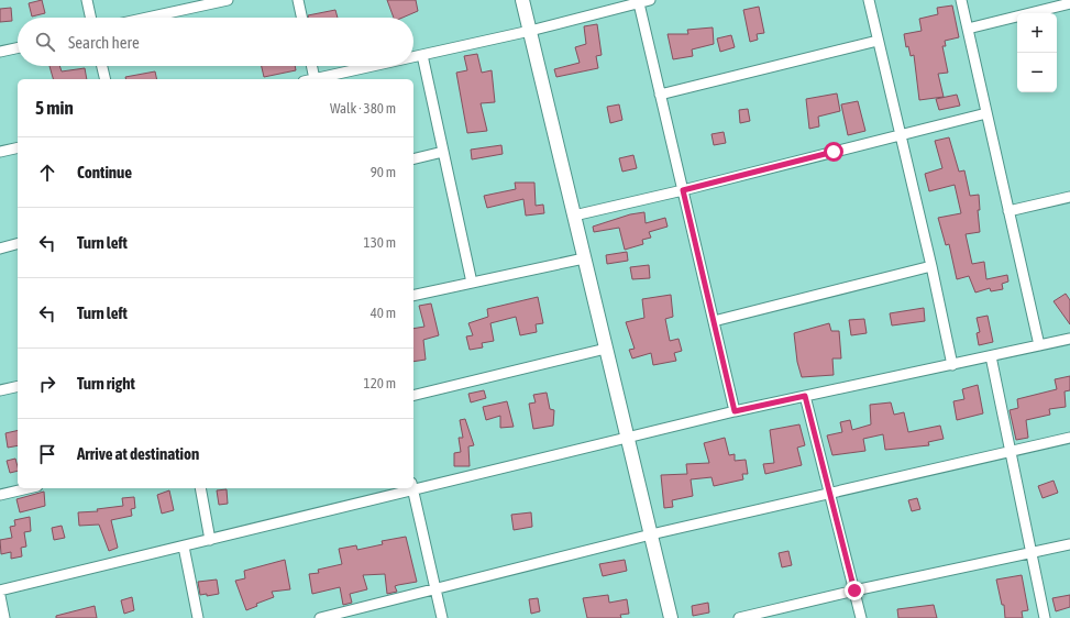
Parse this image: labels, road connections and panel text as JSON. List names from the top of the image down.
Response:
{
  "page": {
    "map_buttons": ["+", "−"],
    "search": "Search here",
    "heading": ["5 min", "Walk · 380 m"],
    "list": [
      ["Continue", "90 m"],
      ["Turn left", "130 m"],
      ["Turn left", "40 m"],
      ["Turn right", "120 m"],
      "Arrive at destination"
    ]
  }
}
